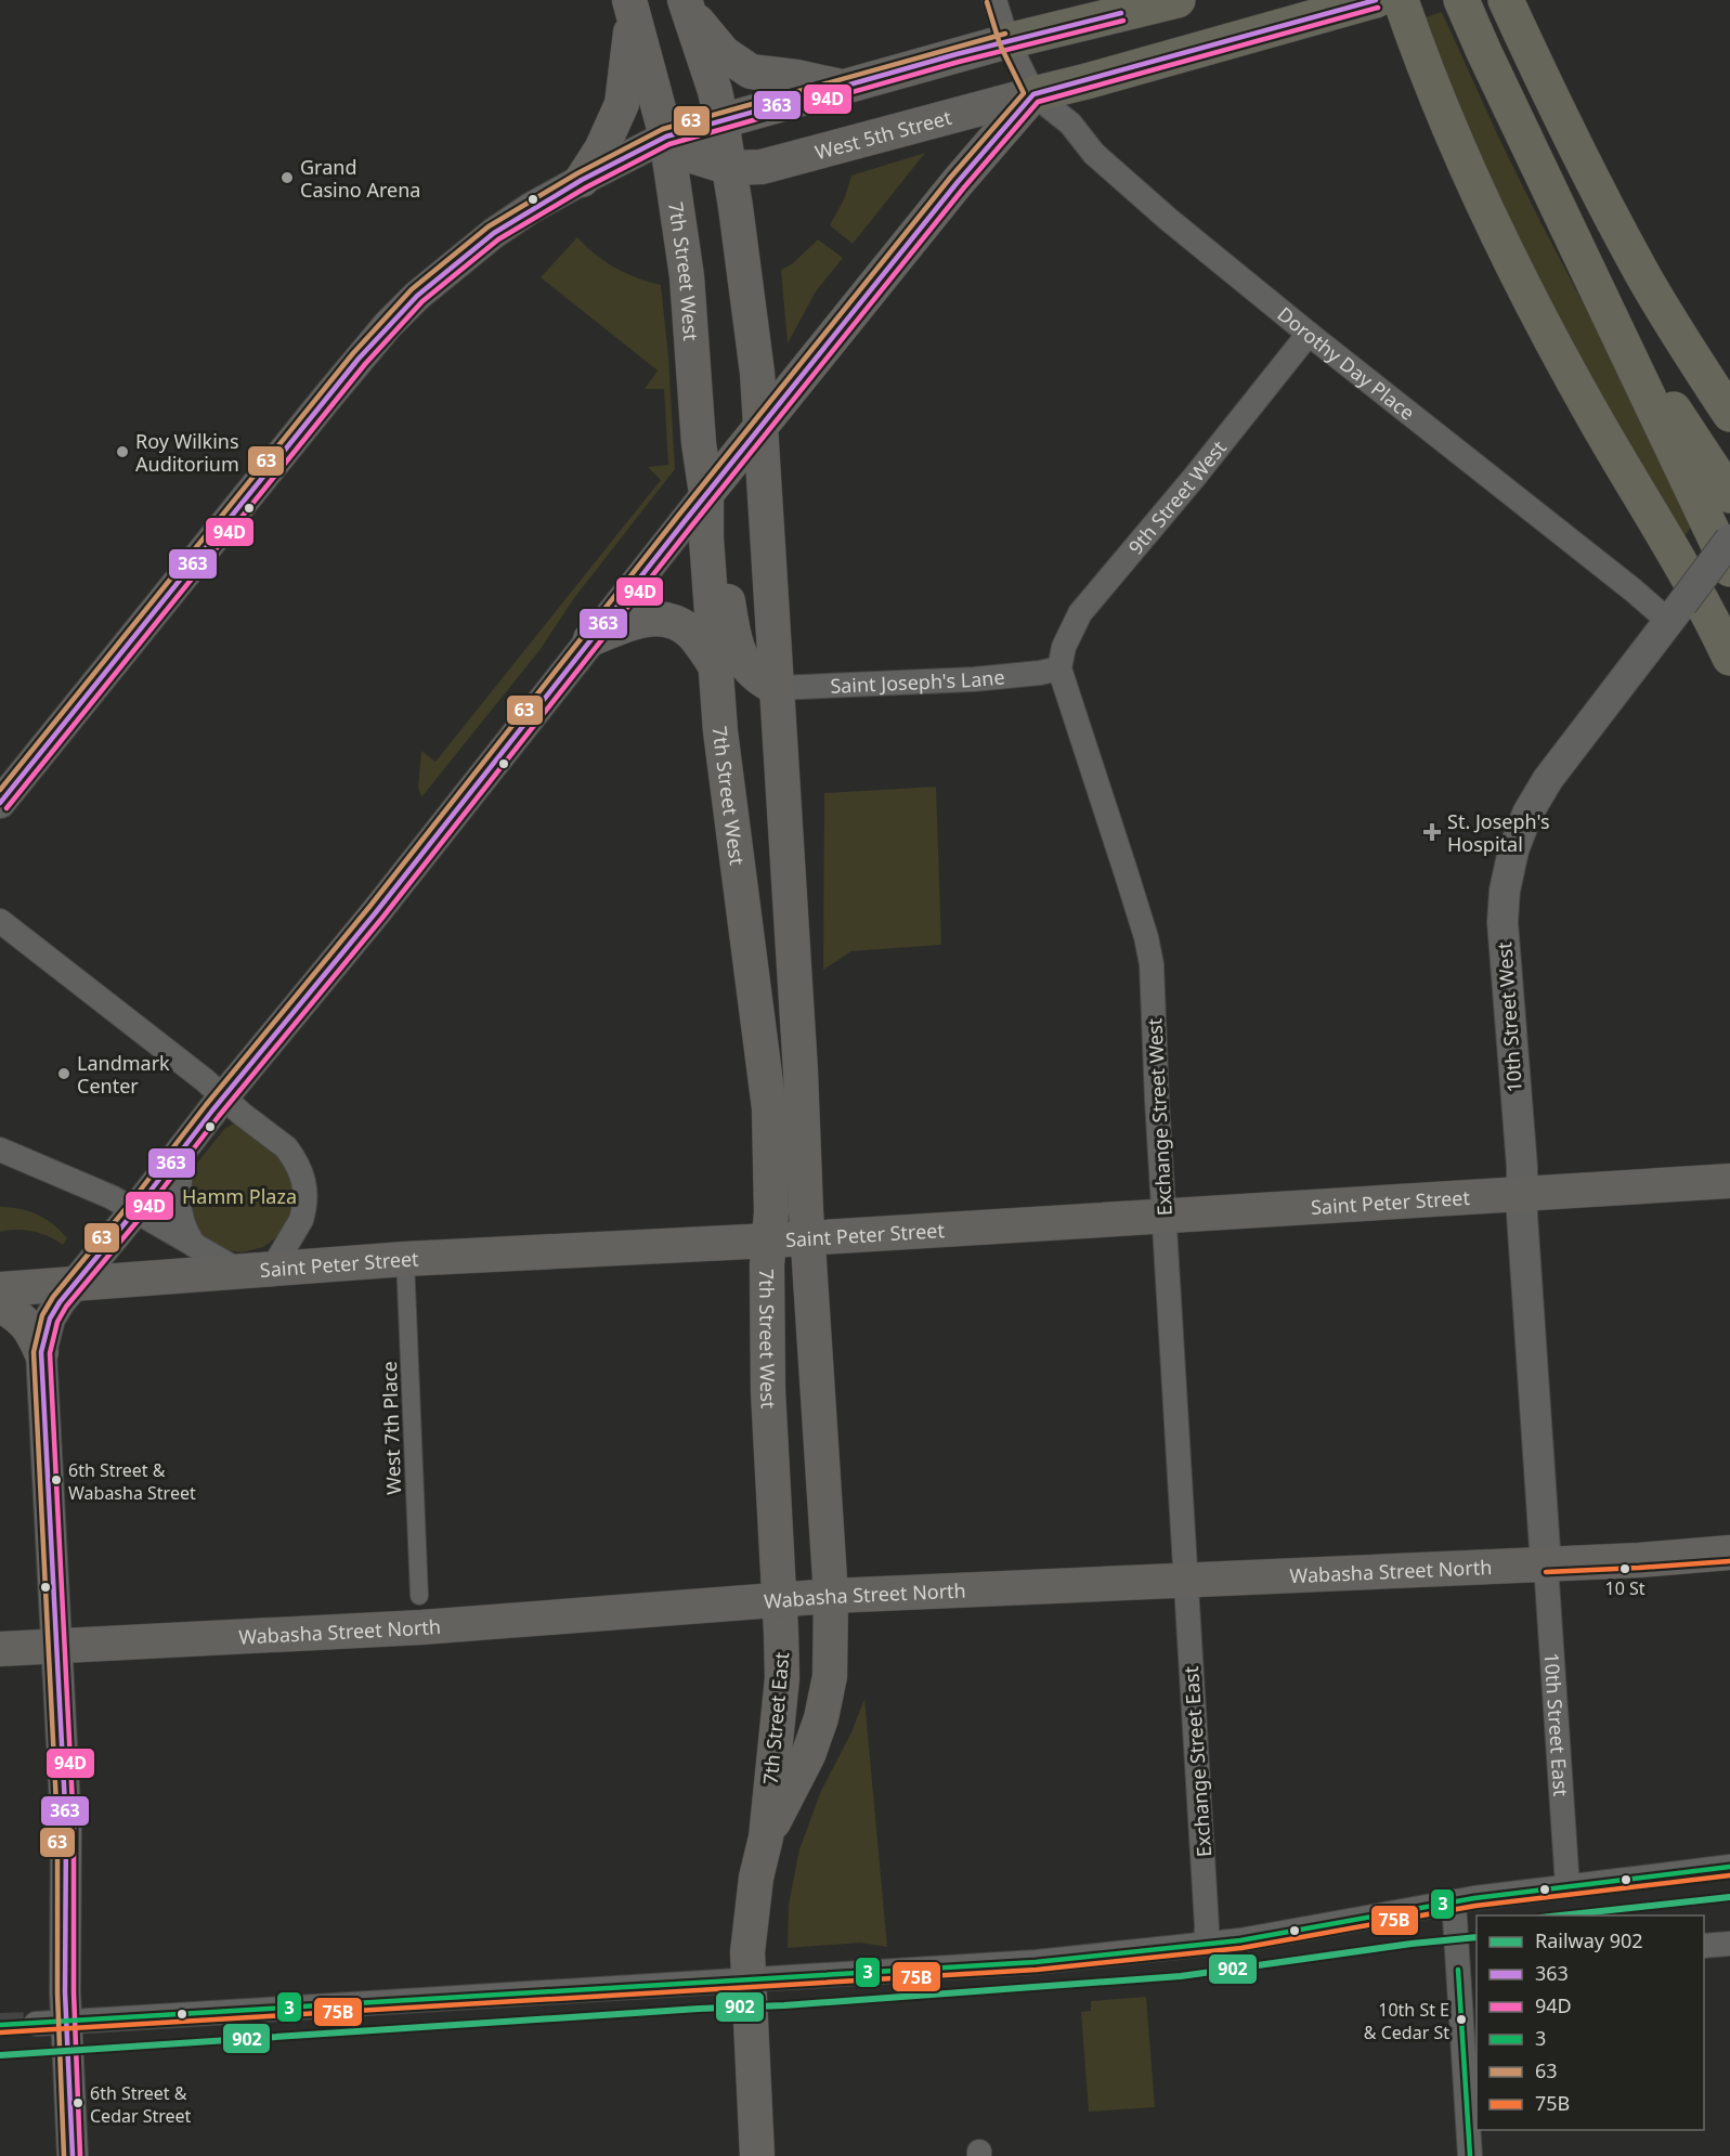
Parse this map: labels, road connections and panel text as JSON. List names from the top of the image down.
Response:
{
  "streets": {
    "main road": [
      "West 5th Street",
      "7th Street West",
      "Saint Peter Street",
      "Wabasha Street North",
      "7th Street East"
    ],
    "street": [
      "Dorothy Day Place",
      "9th Street West",
      "Saint Joseph's Lane",
      "10th Street West",
      "Exchange Street West",
      "West 7th Place",
      "10th Street East",
      "Exchange Street East"
    ]
  },
  "crossings": [
    ["West 5th Street", "7th Street West"],
    ["West 5th Street", "Dorothy Day Place"],
    ["7th Street West", "Saint Peter Street"],
    ["7th Street West", "Wabasha Street North"],
    ["7th Street West", "7th Street East"],
    ["Dorothy Day Place", "9th Street West"],
    ["Dorothy Day Place", "10th Street West"],
    ["9th Street West", "Saint Joseph's Lane"],
    ["9th Street West", "Exchange Street West"],
    ["Saint Joseph's Lane", "Exchange Street West"],
    ["10th Street West", "Saint Peter Street"],
    ["10th Street West", "Wabasha Street North"],
    ["10th Street West", "10th Street East"],
    ["Exchange Street West", "Saint Peter Street"],
    ["Exchange Street West", "Wabasha Street North"],
    ["Exchange Street West", "Exchange Street East"],
    ["Saint Peter Street", "West 7th Place"],
    ["Wabasha Street North", "7th Street East"],
    ["Wabasha Street North", "10th Street East"],
    ["Wabasha Street North", "Exchange Street East"]
  ],
  "parks": ["Hamm Plaza"],
  "places": {
    "other": [
      "Grand Casino Arena",
      "Roy Wilkins Auditorium",
      "Landmark Center",
      "6th Street & Wabasha Street",
      "10 St",
      "10th St E & Cedar St",
      "6th Street & Cedar Street"
    ],
    "health": ["St. Joseph's Hospital"]
  },
  "lines": [
    "transit line 363",
    "transit line 63",
    "transit line 94D",
    "transit line 75B",
    "transit line 3",
    "rail line 902"
  ],
  "legend": [
    "Railway 902",
    "363",
    "94D",
    "3",
    "63",
    "75B"
  ]
}
